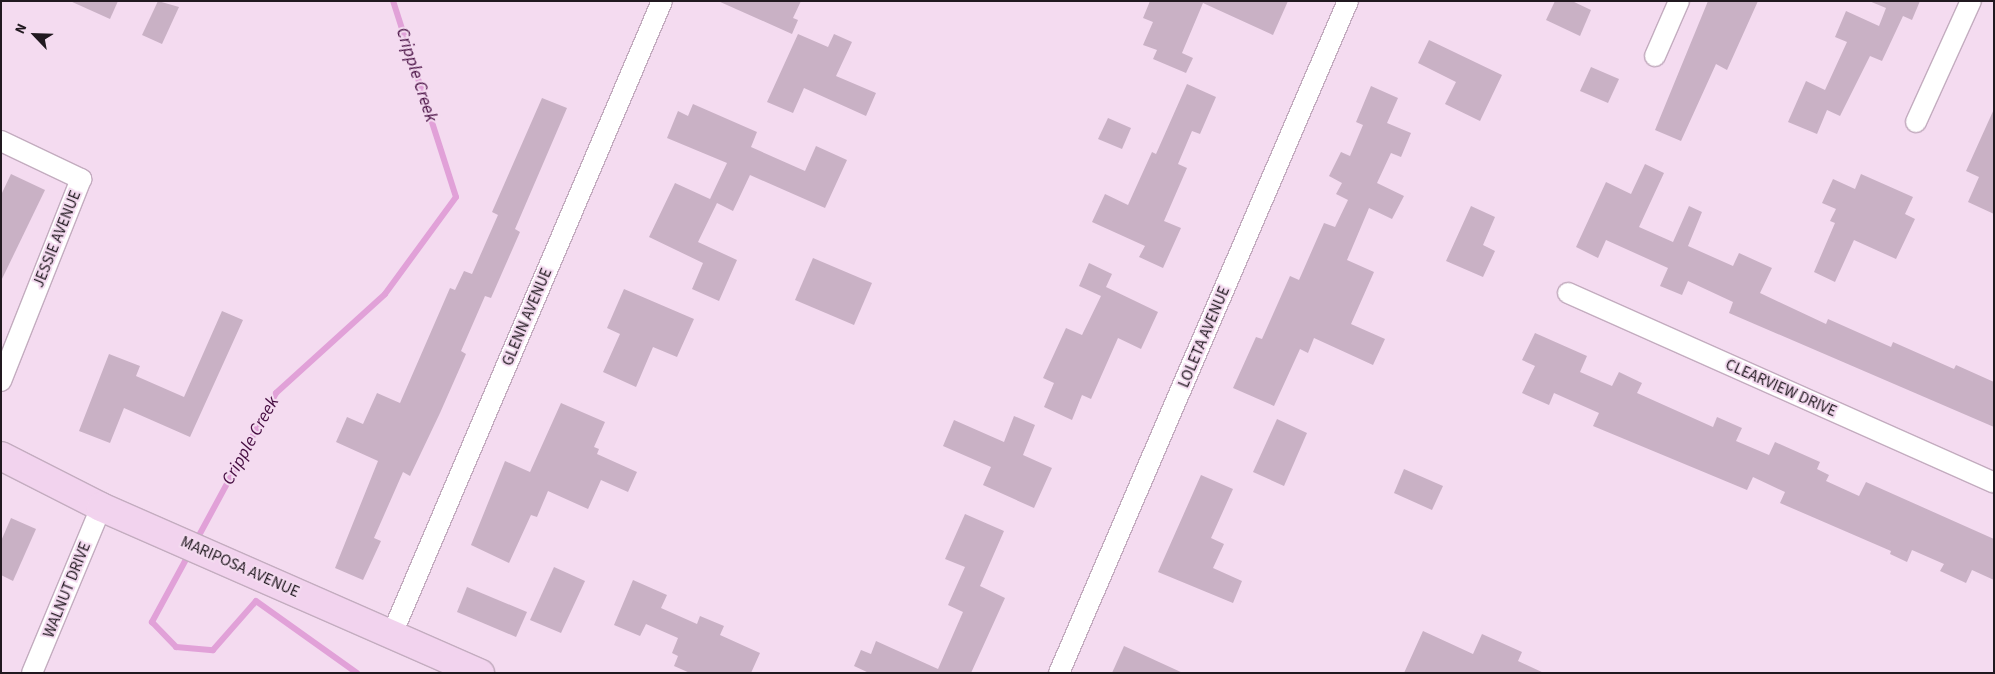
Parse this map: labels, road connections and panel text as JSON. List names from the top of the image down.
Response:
{
  "streets": {
    "street": [
      "JESSIE AVENUE",
      "GLENN AVENUE",
      "LOLETA AVENUE",
      "CLEARVIEW DRIVE",
      "MARIPOSA AVENUE",
      "WALNUT DRIVE"
    ]
  },
  "crossings": [
    ["GLENN AVENUE", "MARIPOSA AVENUE"],
    ["MARIPOSA AVENUE", "WALNUT DRIVE"]
  ],
  "water": ["Cripple Creek"],
  "north": "top left"
}
